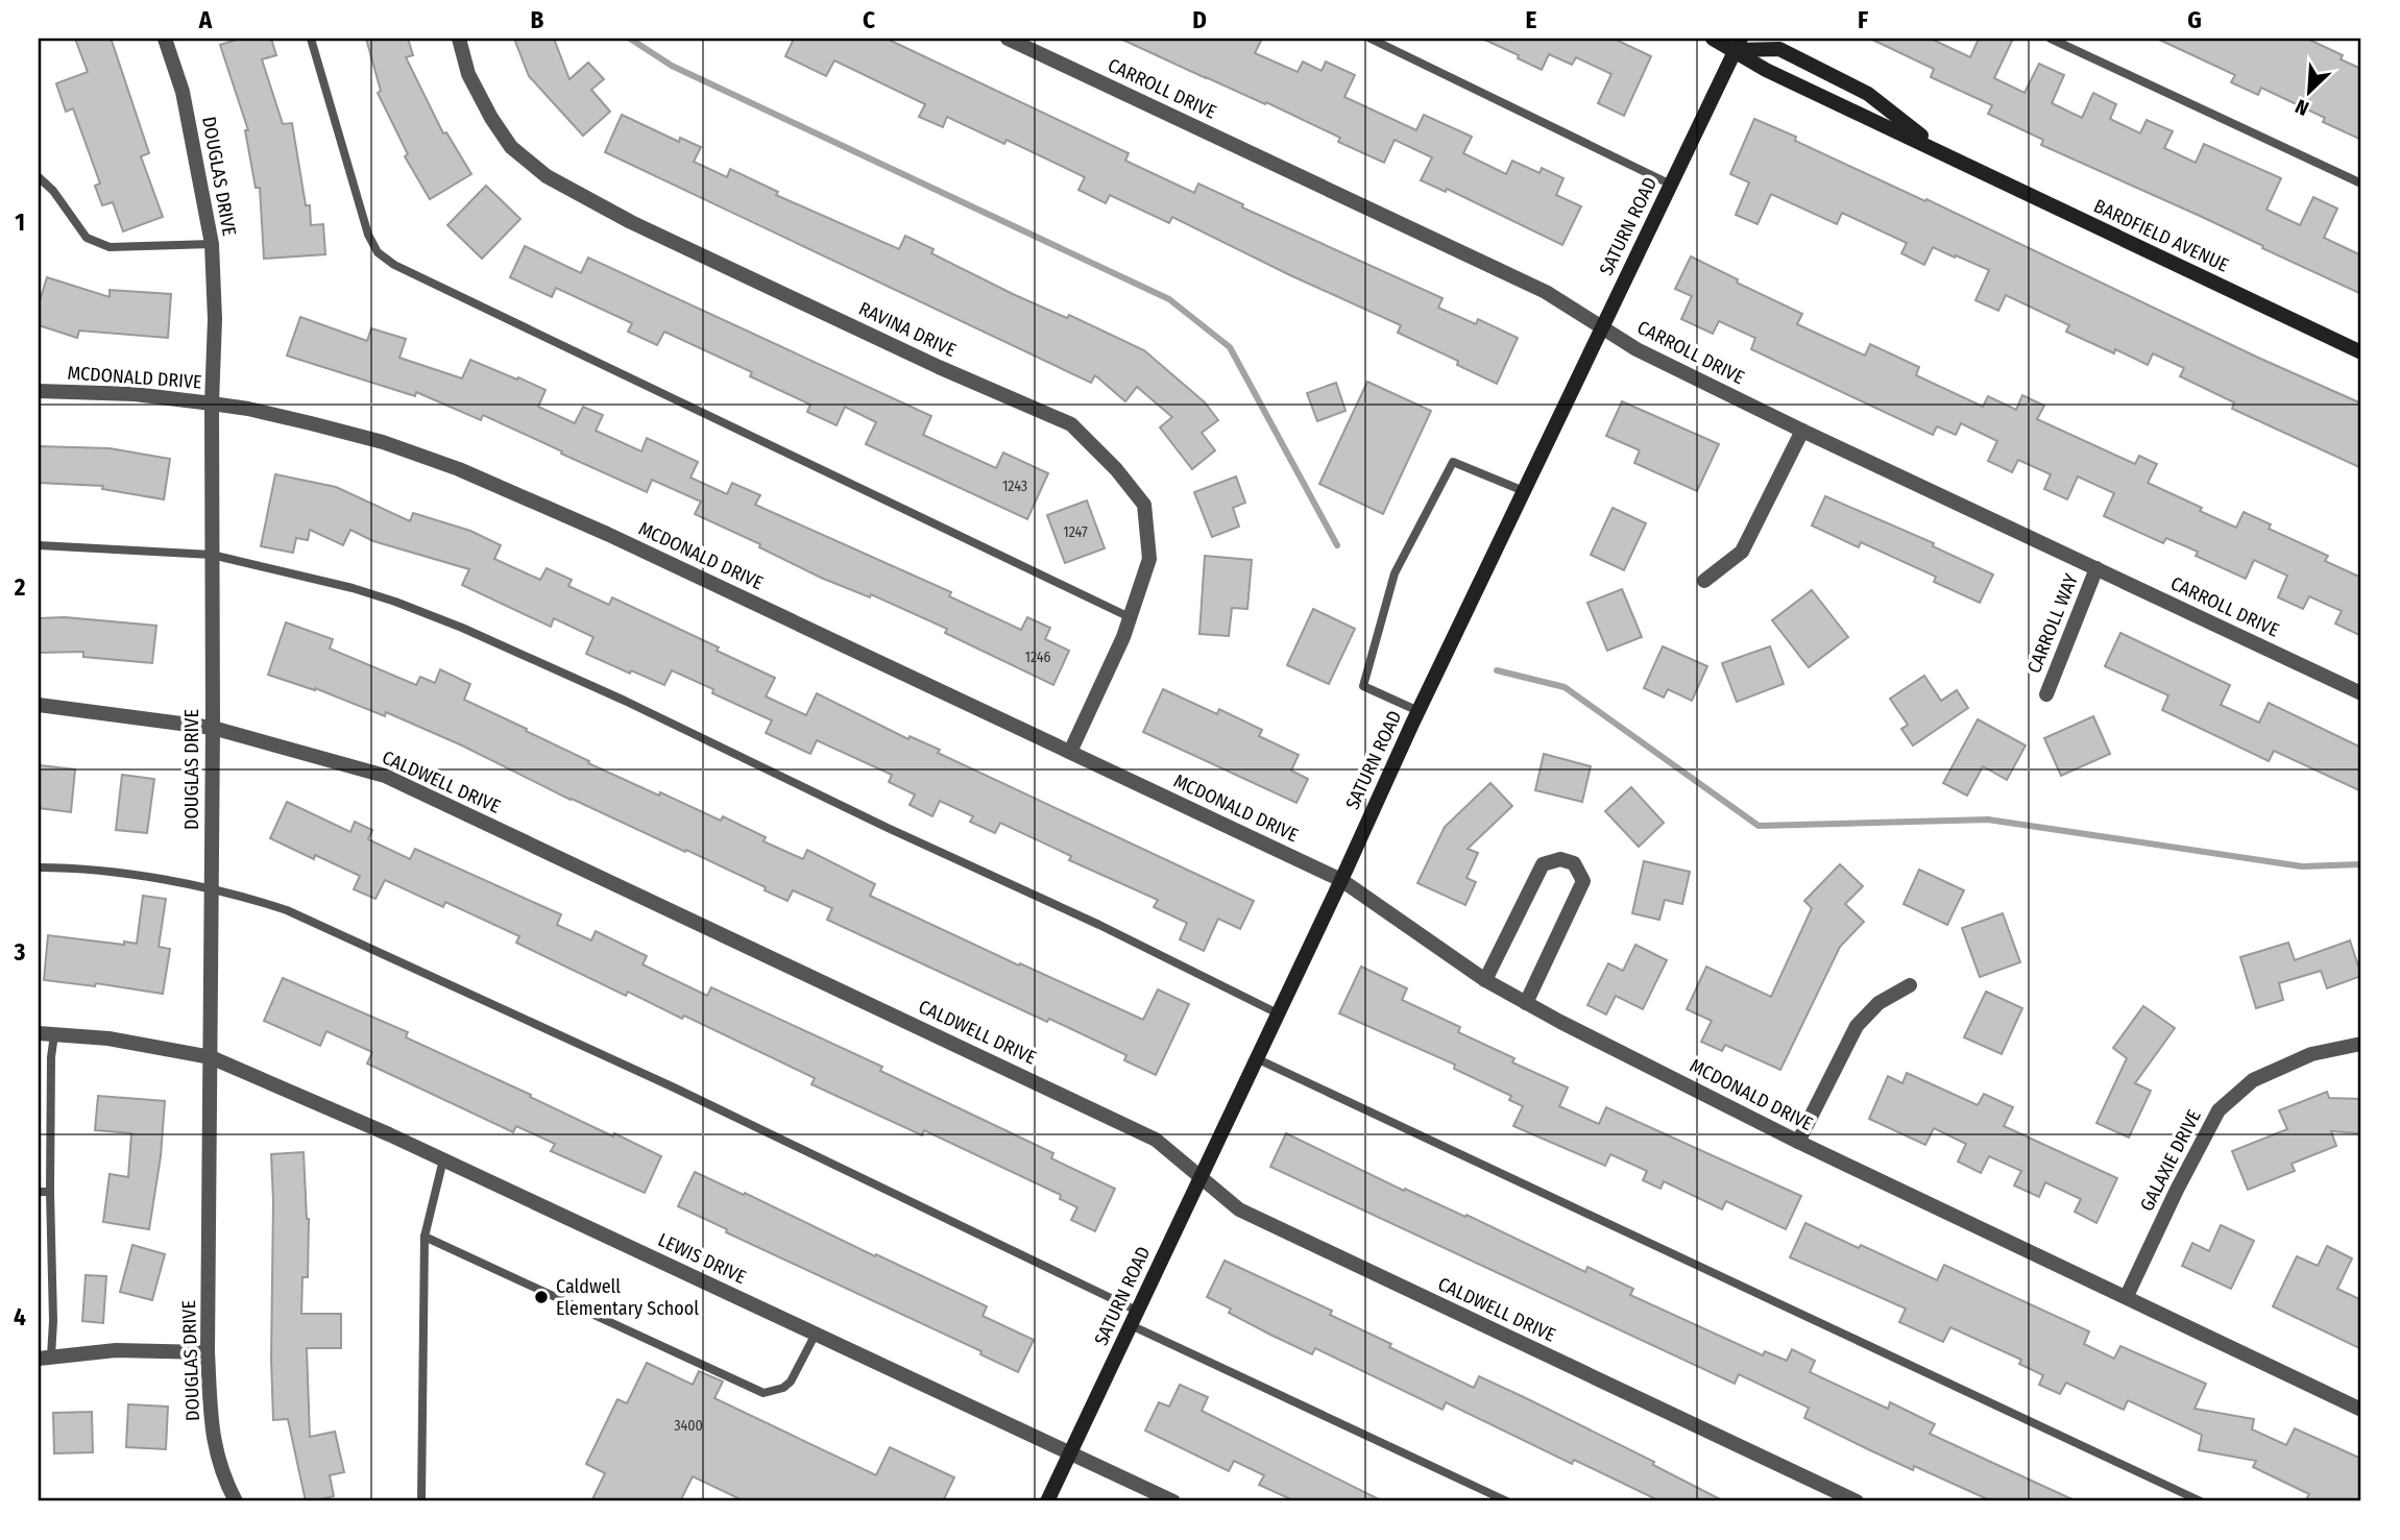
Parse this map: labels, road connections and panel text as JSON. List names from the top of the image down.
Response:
{
  "streets": {
    "street": [
      "CARROLL DRIVE",
      "DOUGLAS DRIVE",
      "SATURN ROAD",
      "BARDFIELD AVENUE",
      "RAVINA DRIVE",
      "MCDONALD DRIVE",
      "CARROLL WAY",
      "CALDWELL DRIVE",
      "GALAXIE DRIVE",
      "LEWIS DRIVE"
    ]
  },
  "crossings": [
    ["CARROLL DRIVE", "SATURN ROAD"],
    ["CARROLL DRIVE", "CARROLL WAY"],
    ["DOUGLAS DRIVE", "MCDONALD DRIVE"],
    ["DOUGLAS DRIVE", "CALDWELL DRIVE"],
    ["DOUGLAS DRIVE", "LEWIS DRIVE"],
    ["SATURN ROAD", "BARDFIELD AVENUE"],
    ["SATURN ROAD", "MCDONALD DRIVE"],
    ["SATURN ROAD", "CALDWELL DRIVE"],
    ["SATURN ROAD", "LEWIS DRIVE"],
    ["RAVINA DRIVE", "MCDONALD DRIVE"],
    ["MCDONALD DRIVE", "GALAXIE DRIVE"]
  ],
  "places": ["Caldwell Elementary School"],
  "house_numbers": [
    "1243",
    "1247",
    "1246",
    "3400"
  ],
  "north": "bottom left",
  "grid": {
    "columns": [
      "A",
      "B",
      "C",
      "D",
      "E",
      "F",
      "G"
    ],
    "rows": [
      "1",
      "2",
      "3",
      "4"
    ]
  }
}
